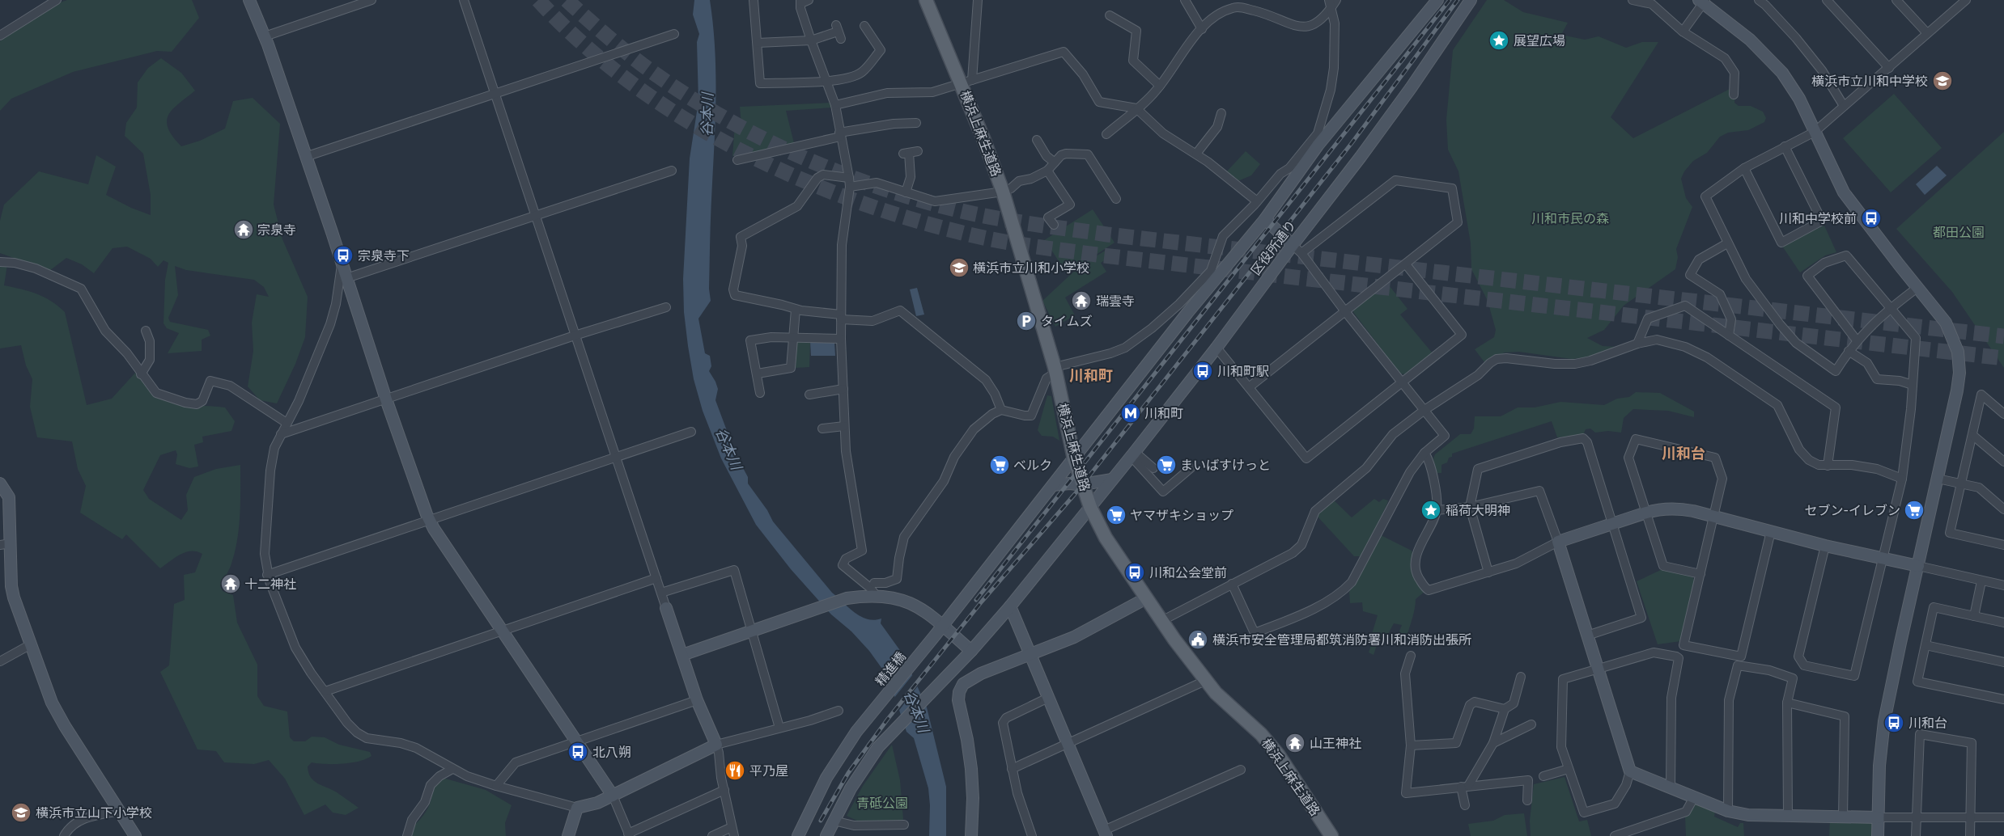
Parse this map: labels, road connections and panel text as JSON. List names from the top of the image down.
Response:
{
  "streets": {
    "main road": ["横浜上麻生道路"],
    "street": ["区役所通り", "精進橋"]
  },
  "crossings": [
    ["横浜上麻生道路", "区役所通り"],
    ["区役所通り", "精進橋"]
  ],
  "districts": ["川和町", "川和台"],
  "water": ["谷本川"],
  "parks": ["川和市民の森", "都田公園", "青砥公園"],
  "places": {
    "place": ["展望広場", "稲荷大明神"],
    "school or university": ["横浜市立川和中学校", "横浜市立川和小学校", "横浜市立山下小学校"],
    "bus stop": [
      "川和中学校前",
      "宗泉寺下",
      "川和町駅",
      "川和公会堂前",
      "川和台",
      "北八朔"
    ],
    "temple": [
      "宗泉寺",
      "瑞雲寺",
      "十二神社",
      "山王神社"
    ],
    "parking": ["タイムズ"],
    "metro station": ["川和町"],
    "supermarket": [
      "ベルク",
      "まいばすけっと",
      "セブン-イレブン",
      "ヤマザキショップ"
    ],
    "public building": ["横浜市安全管理局都筑消防署川和消防出張所"],
    "restaurant": ["平乃屋"]
  }
}
